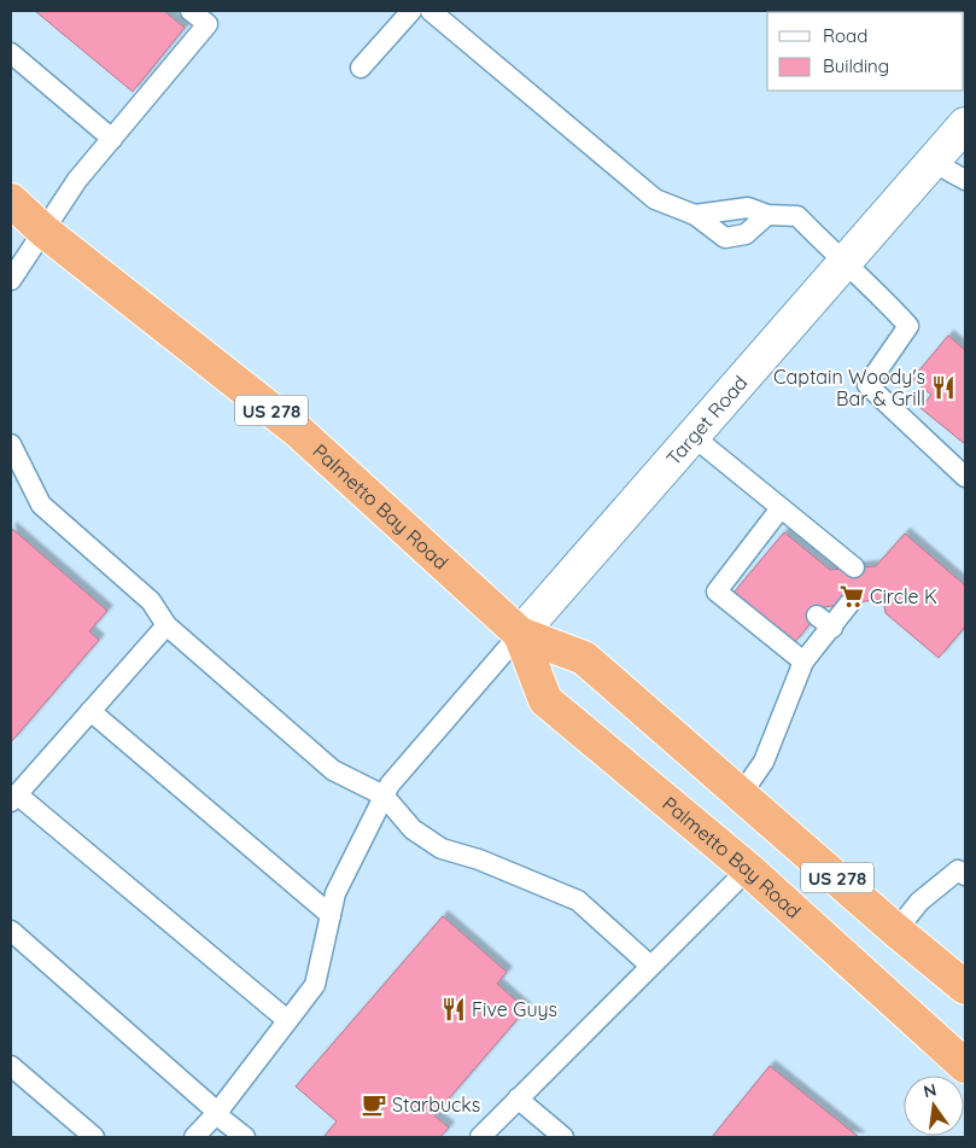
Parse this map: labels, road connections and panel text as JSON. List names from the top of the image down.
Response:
{
  "streets": {
    "highway": ["US 278", "Palmetto Bay Road"],
    "street": ["Target Road"]
  },
  "crossings": [
    ["Target Road", "Palmetto Bay Road"]
  ],
  "places": {
    "restaurant": ["Captain Woody's Bar & Grill", "Five Guys"],
    "supermarket": ["Circle K"],
    "cafe": ["Starbucks"]
  },
  "legend": ["Road", "Building"],
  "north": "top"
}
